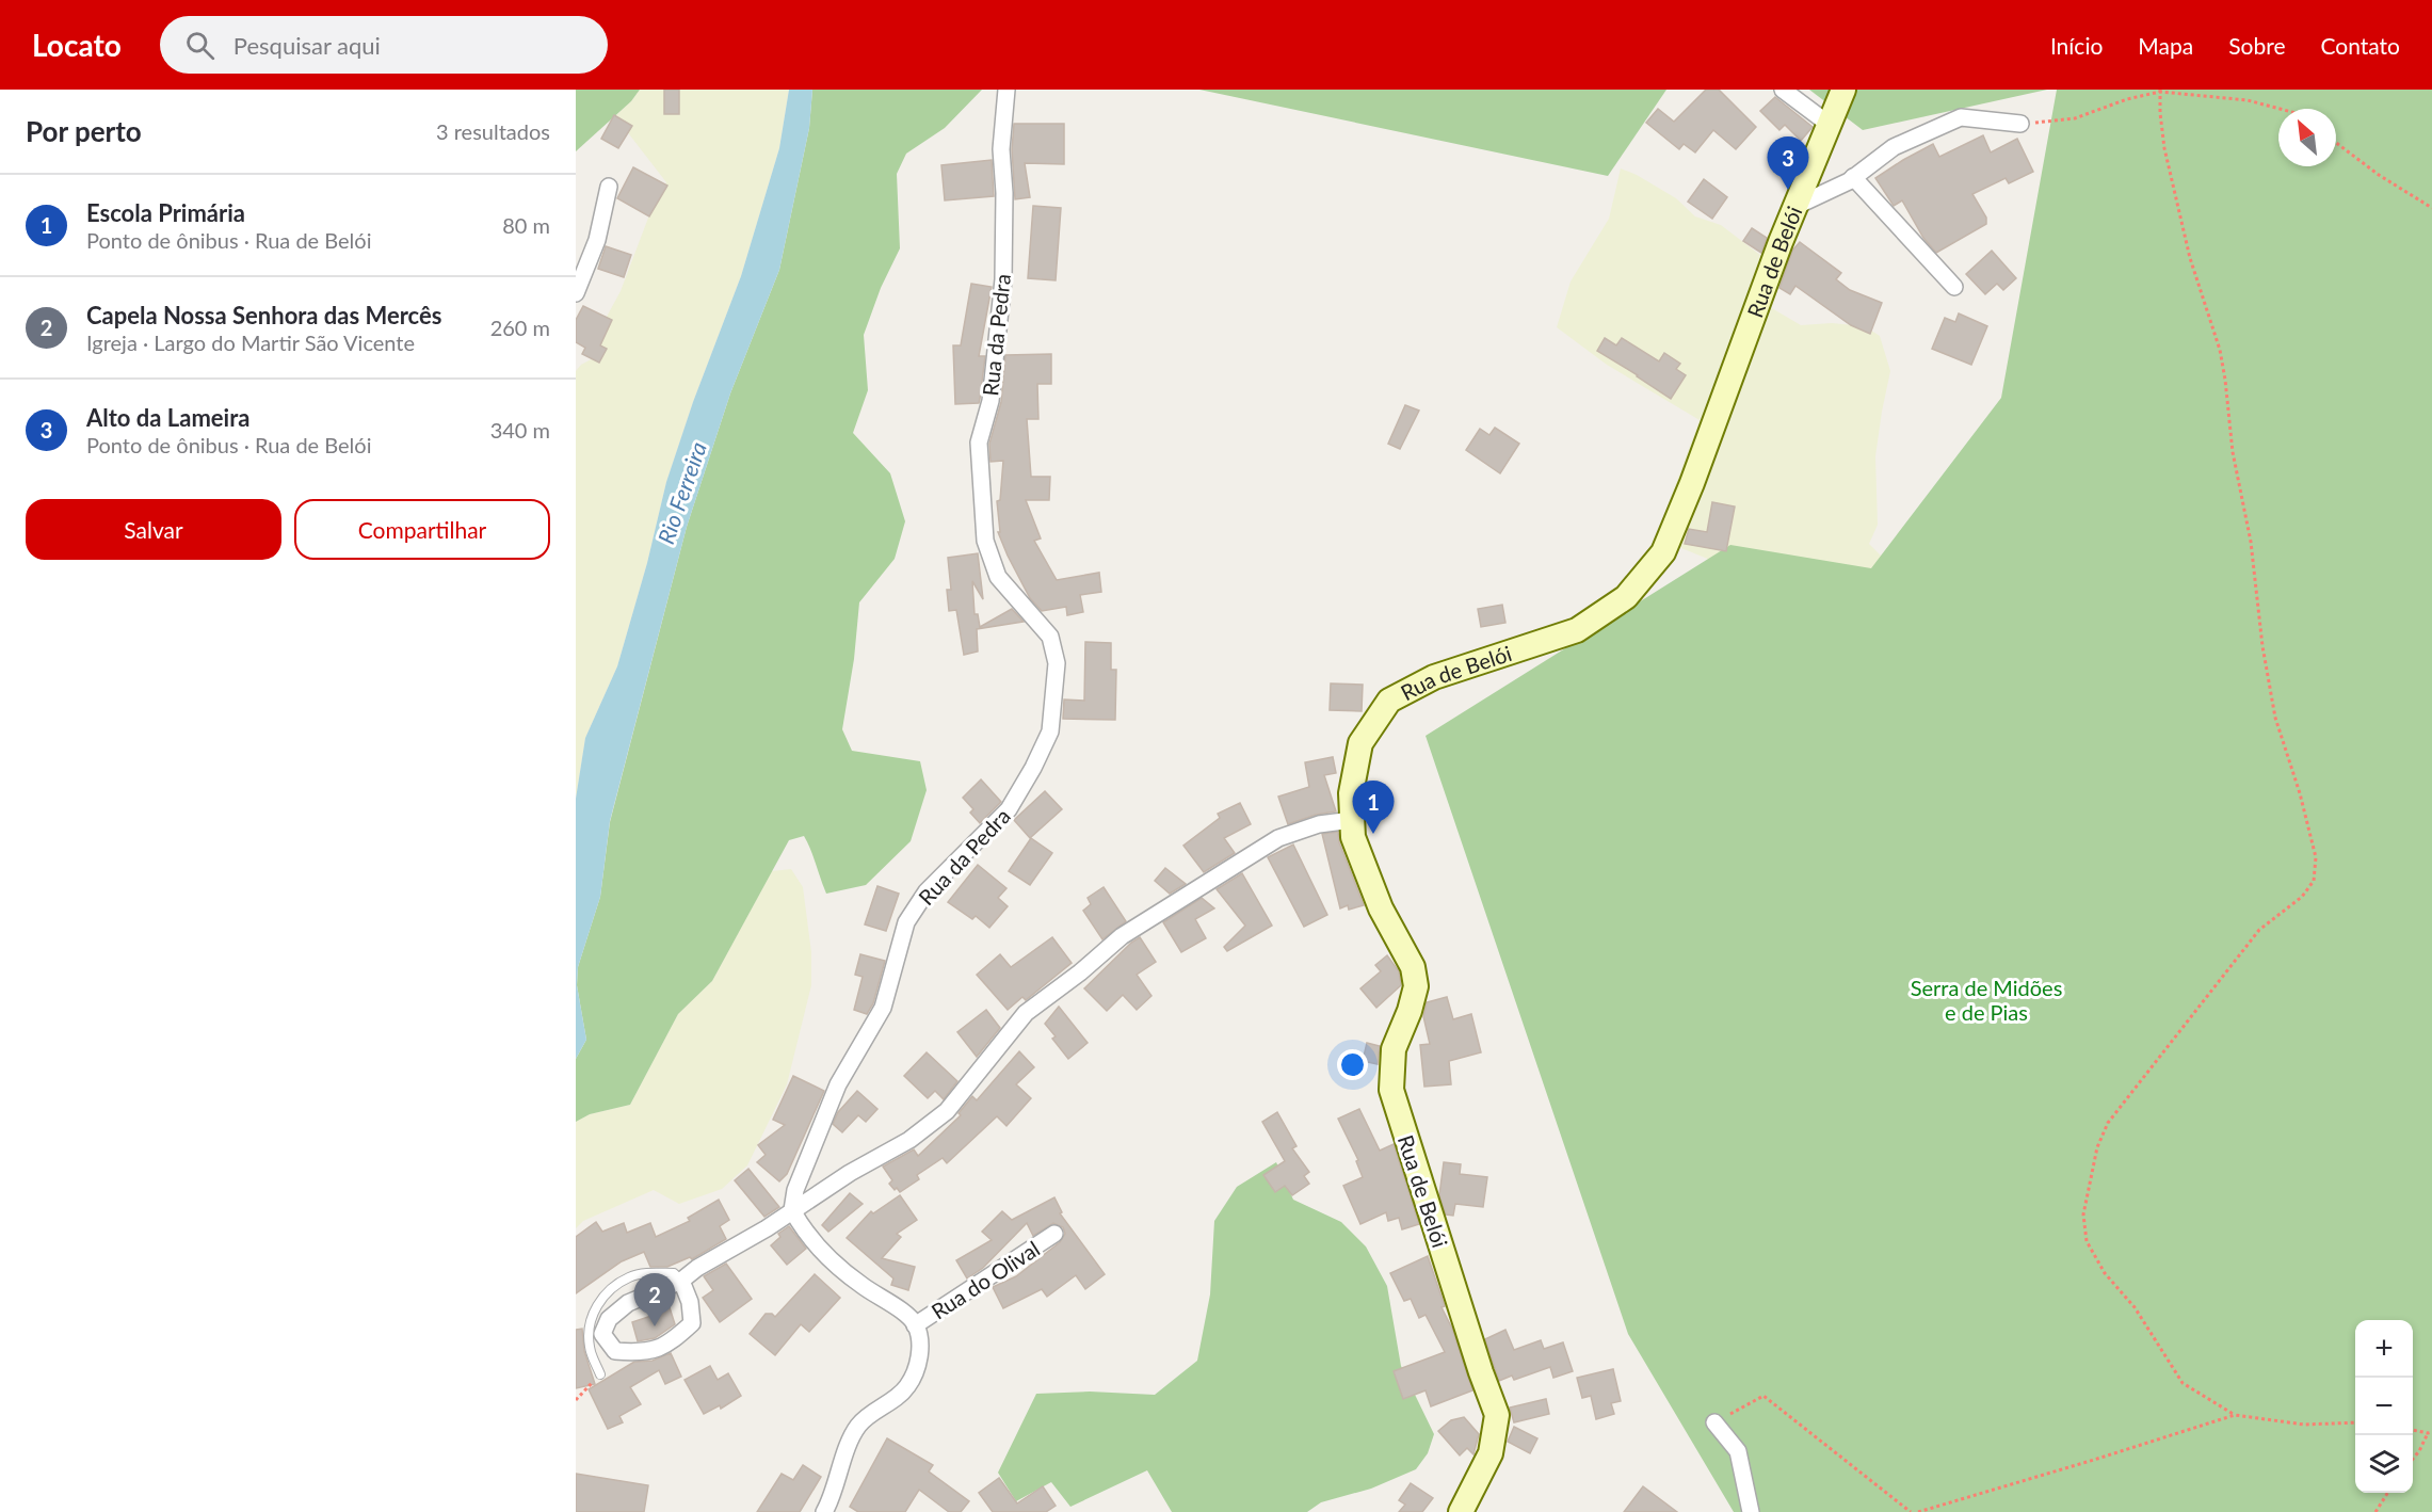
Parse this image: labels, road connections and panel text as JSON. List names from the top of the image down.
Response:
{
  "streets": {
    "street": ["Rua de Belói", "Rua da Pedra", "Rua do Olival"]
  },
  "water": ["Rio Ferreira"],
  "parks": ["Serra de Midões e de Pias"],
  "north": "top left",
  "page": {
    "header": "Locato",
    "search": "Pesquisar aqui",
    "nav": [
      "Início",
      "Mapa",
      "Sobre",
      "Contato"
    ],
    "heading": ["Por perto", "3 resultados"],
    "pins": ["3", "1", "2"],
    "list": [
      {
        "mark": "1",
        "name": "Escola Primária",
        "note": "Ponto de ônibus · Rua de Belói",
        "value": "80 m"
      },
      {
        "mark": "2",
        "name": "Capela Nossa Senhora das Mercês",
        "note": "Igreja · Largo do Martir São Vicente",
        "value": "260 m"
      },
      {
        "mark": "3",
        "name": "Alto da Lameira",
        "note": "Ponto de ônibus · Rua de Belói",
        "value": "340 m"
      }
    ],
    "buttons": ["Salvar", "Compartilhar"],
    "map_buttons": ["+", "−"]
  }
}
